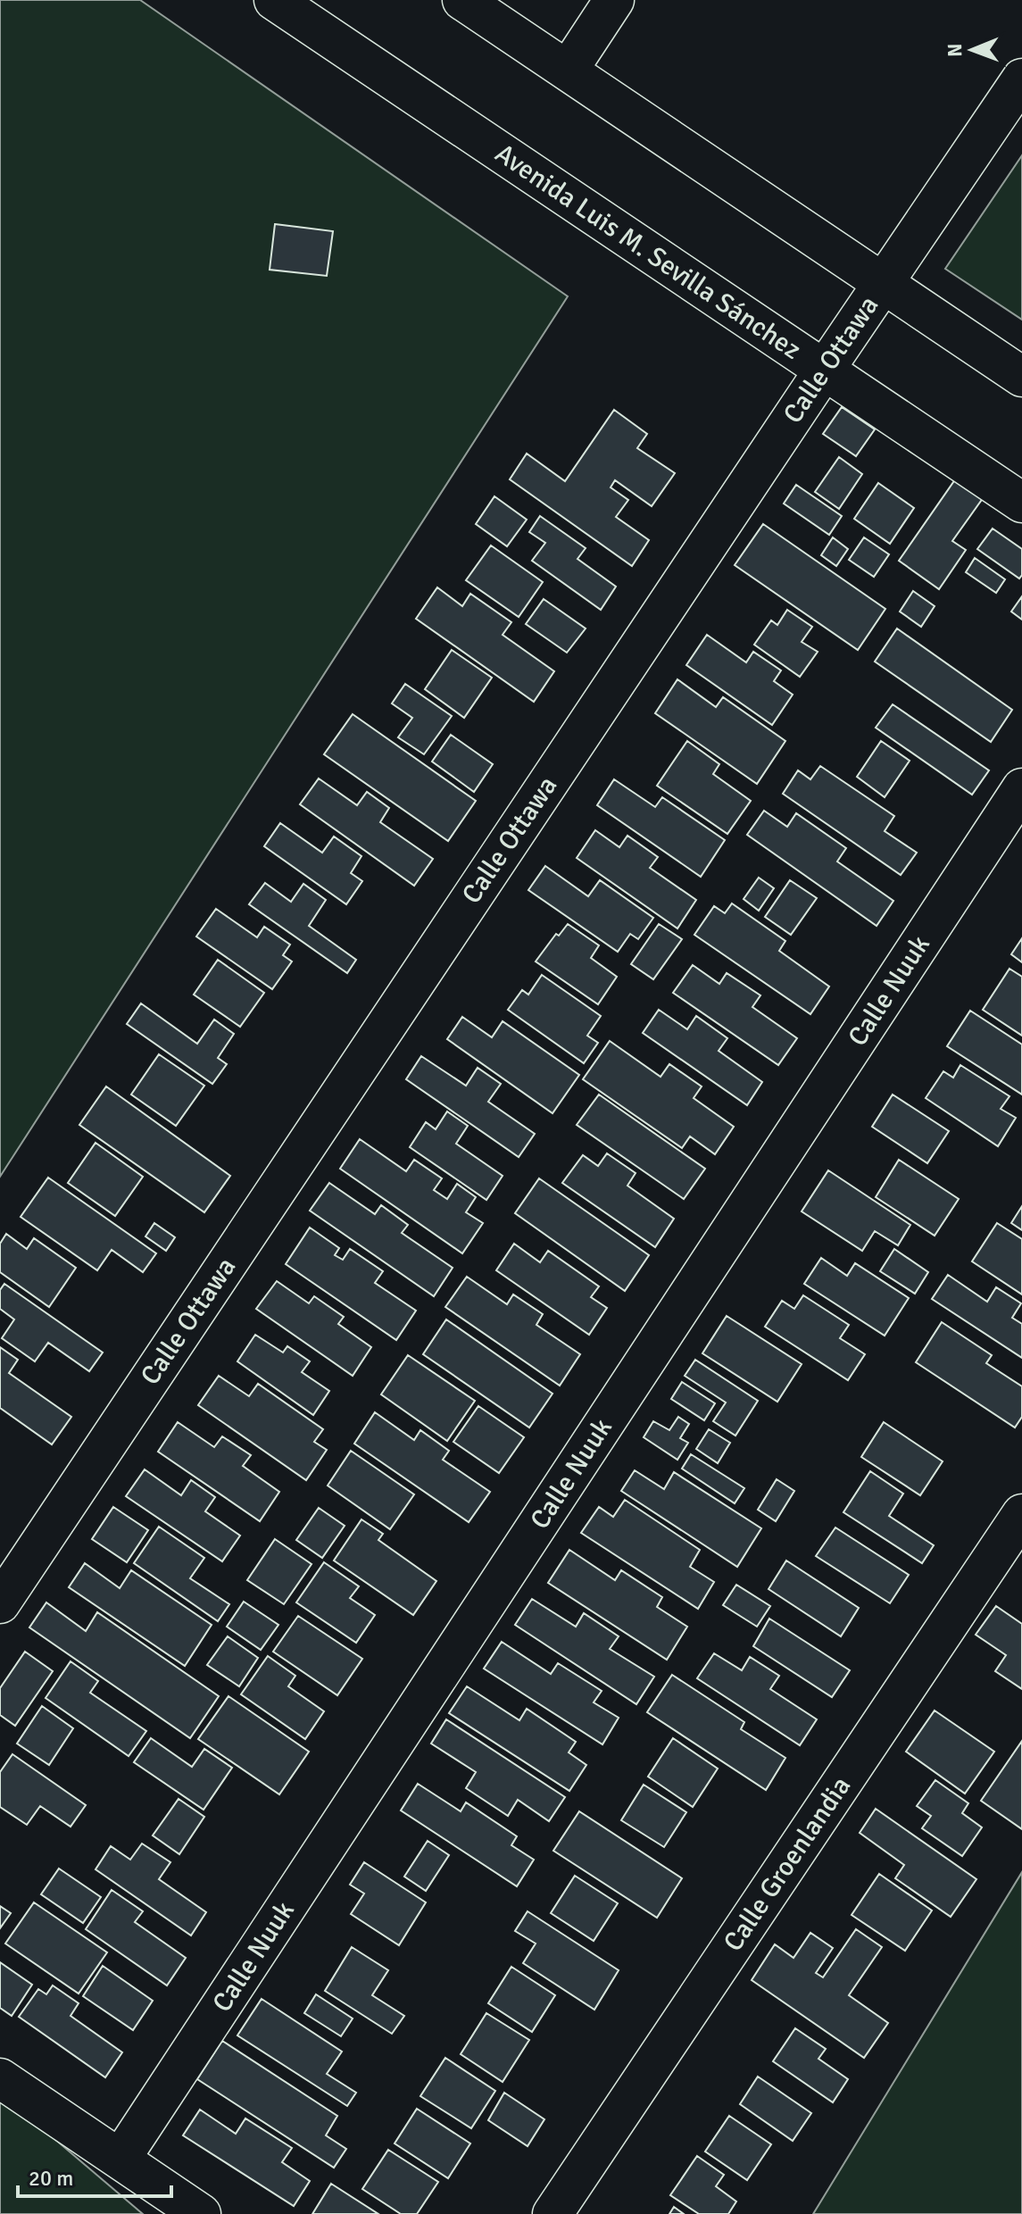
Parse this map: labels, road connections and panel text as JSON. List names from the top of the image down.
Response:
{
  "streets": {
    "street": [
      "Avenida Luis M. Sevilla Sánchez",
      "Calle Ottawa",
      "Calle Nuuk",
      "Calle Groenlandia"
    ]
  },
  "crossings": [
    ["Avenida Luis M. Sevilla Sánchez", "Calle Ottawa"]
  ],
  "scale_bar": "20 m",
  "north": "left"
}
